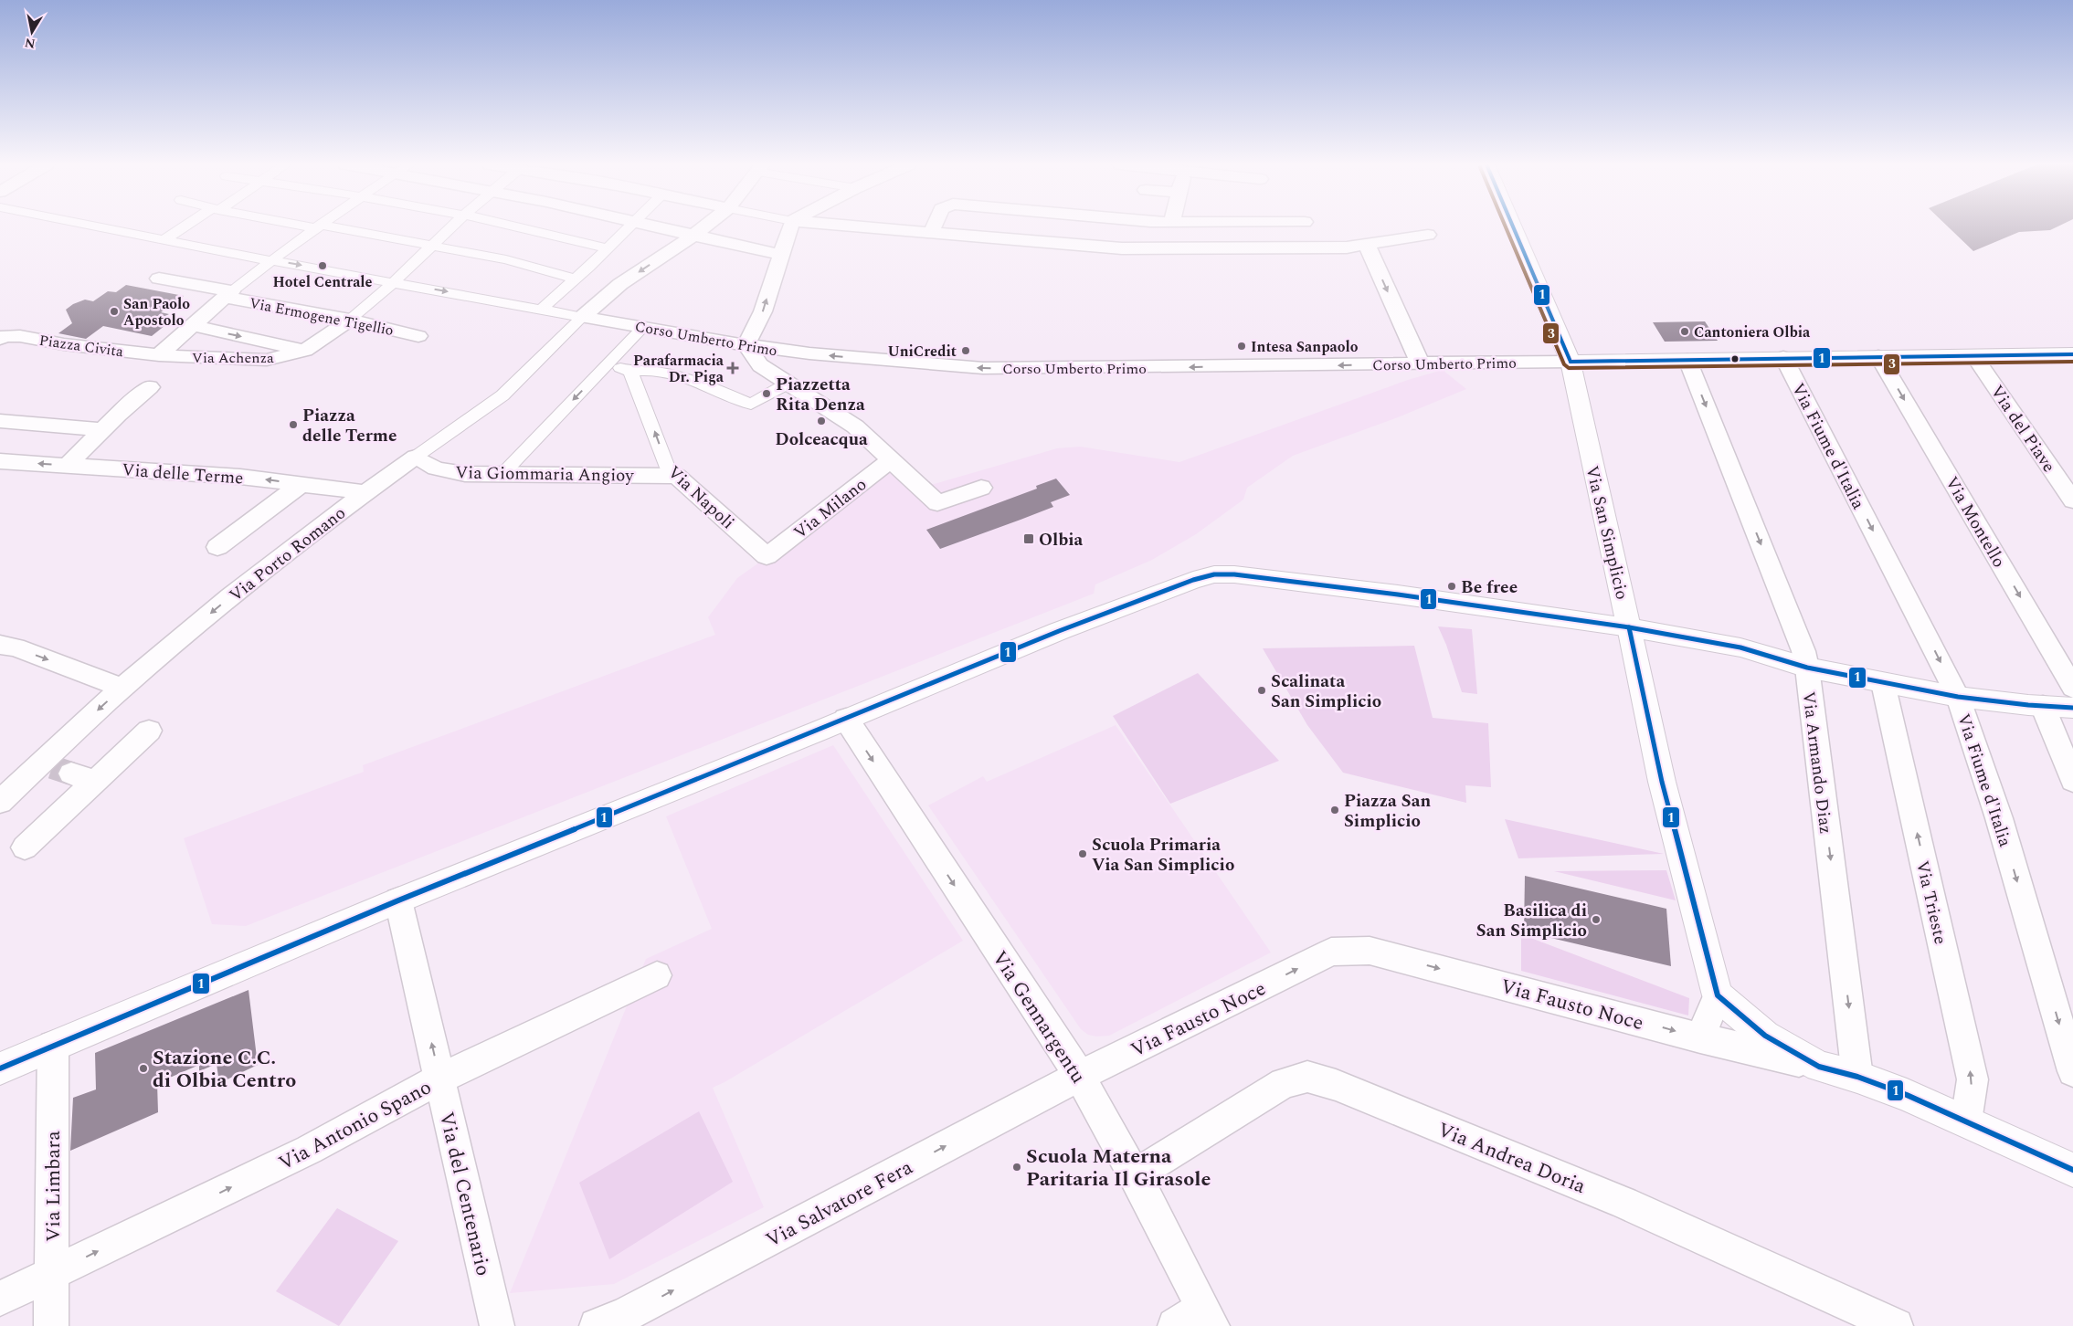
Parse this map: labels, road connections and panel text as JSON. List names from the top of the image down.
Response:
{
  "streets": {
    "main road": ["Via San Simplicio", "Via Fausto Noce"],
    "street": [
      "Via Ermogene Tigellio",
      "Corso Umberto Primo",
      "Piazza Civita",
      "Via Achenza",
      "Via del Piave",
      "Via Fiume d'Italia",
      "Via delle Terme",
      "Via Giommaria Angioy",
      "Via Napoli",
      "Via Milano",
      "Via Montello",
      "Via Porto Romano",
      "Via Armando Diaz",
      "Via Trieste",
      "Via Gennargentu",
      "Via Antonio Spano",
      "Via Andrea Doria",
      "Via Limbara",
      "Via del Centenario",
      "Via Salvatore Fera"
    ]
  },
  "crossings": [
    ["Corso Umberto Primo", "Via San Simplicio"],
    ["Corso Umberto Primo", "Via Porto Romano"],
    ["Piazza Civita", "Via Achenza"],
    ["Via delle Terme", "Via Porto Romano"],
    ["Via Giommaria Angioy", "Via Napoli"],
    ["Via Giommaria Angioy", "Via Porto Romano"],
    ["Via Napoli", "Via Milano"],
    ["Via Armando Diaz", "Via Fausto Noce"],
    ["Via Trieste", "Via Fausto Noce"],
    ["Via Fausto Noce", "Via Gennargentu"],
    ["Via Fausto Noce", "Via Salvatore Fera"],
    ["Via Gennargentu", "Via Andrea Doria"],
    ["Via Gennargentu", "Via Salvatore Fera"],
    ["Via Antonio Spano", "Via Limbara"],
    ["Via Antonio Spano", "Via del Centenario"]
  ],
  "one_way": [
    "Via Fiume d'Italia",
    "Via Napoli",
    "Via Montello",
    "Via Armando Diaz",
    "Via Trieste",
    "Via Fausto Noce",
    "Via Gennargentu",
    "Via Antonio Spano",
    "Via del Centenario",
    "Via Salvatore Fera"
  ],
  "places": {
    "other": [
      "Hotel Centrale",
      "San Paolo Apostolo",
      "Cantoniera Olbia",
      "Intesa Sanpaolo",
      "UniCredit",
      "Piazzetta Rita Denza",
      "Dolceacqua",
      "Piazza delle Terme",
      "Be free",
      "Scalinata San Simplicio",
      "Piazza San Simplicio",
      "Scuola Primaria Via San Simplicio",
      "Basilica di San Simplicio",
      "Stazione C.C. di Olbia Centro",
      "Scuola Materna Paritaria Il Girasole"
    ],
    "health": ["Parafarmacia Dr. Piga"],
    "transit": ["Olbia"]
  },
  "lines": ["transit line 1", "transit line 3"],
  "north": "bottom"
}
